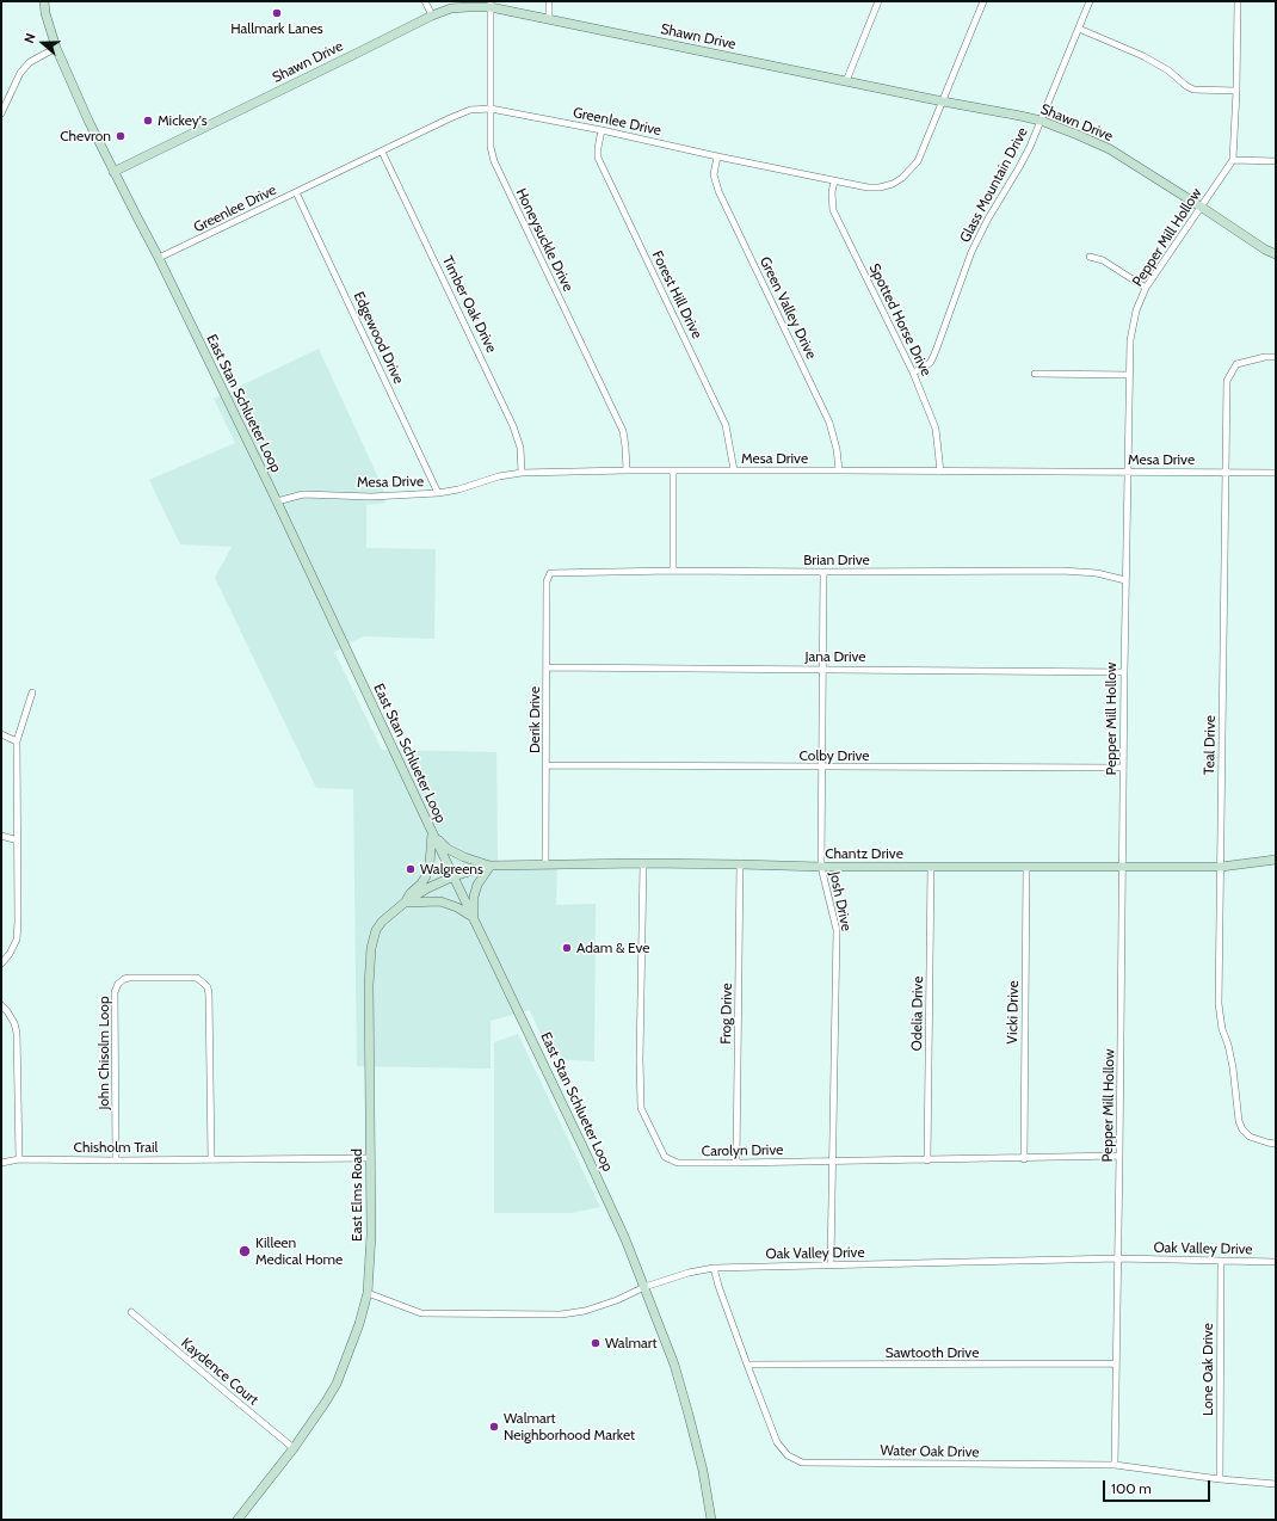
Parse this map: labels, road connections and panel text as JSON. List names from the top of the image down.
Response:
{
  "streets": {
    "main road": [
      "Shawn Drive",
      "East Stan Schlueter Loop",
      "Chantz Drive",
      "East Elms Road"
    ],
    "street": [
      "Greenlee Drive",
      "Glass Mountain Drive",
      "Pepper Mill Hollow",
      "Honeysuckle Drive",
      "Forest Hill Drive",
      "Timber Oak Drive",
      "Green Valley Drive",
      "Spotted Horse Drive",
      "Edgewood Drive",
      "Mesa Drive",
      "Brian Drive",
      "Jana Drive",
      "Derik Drive",
      "Teal Drive",
      "Colby Drive",
      "Josh Drive",
      "Vicki Drive",
      "Frog Drive",
      "Odelia Drive",
      "John Chisolm Loop",
      "Chisholm Trail",
      "Carolyn Drive",
      "Oak Valley Drive",
      "Sawtooth Drive",
      "Lone Oak Drive",
      "Kaydence Court",
      "Water Oak Drive"
    ]
  },
  "crossings": [
    ["Shawn Drive", "Greenlee Drive"],
    ["Shawn Drive", "Glass Mountain Drive"],
    ["Shawn Drive", "Pepper Mill Hollow"],
    ["Shawn Drive", "Honeysuckle Drive"],
    ["Shawn Drive", "East Stan Schlueter Loop"],
    ["Greenlee Drive", "Honeysuckle Drive"],
    ["Greenlee Drive", "Forest Hill Drive"],
    ["Greenlee Drive", "Timber Oak Drive"],
    ["Greenlee Drive", "Green Valley Drive"],
    ["Greenlee Drive", "Spotted Horse Drive"],
    ["Greenlee Drive", "Edgewood Drive"],
    ["Greenlee Drive", "East Stan Schlueter Loop"],
    ["Glass Mountain Drive", "Spotted Horse Drive"],
    ["Pepper Mill Hollow", "Mesa Drive"],
    ["Pepper Mill Hollow", "Brian Drive"],
    ["Pepper Mill Hollow", "Jana Drive"],
    ["Pepper Mill Hollow", "Colby Drive"],
    ["Pepper Mill Hollow", "Chantz Drive"],
    ["Pepper Mill Hollow", "Carolyn Drive"],
    ["Pepper Mill Hollow", "Oak Valley Drive"],
    ["Pepper Mill Hollow", "Sawtooth Drive"],
    ["Pepper Mill Hollow", "Water Oak Drive"],
    ["Honeysuckle Drive", "Mesa Drive"],
    ["Forest Hill Drive", "Mesa Drive"],
    ["Timber Oak Drive", "Mesa Drive"],
    ["Green Valley Drive", "Mesa Drive"],
    ["Spotted Horse Drive", "Mesa Drive"],
    ["Edgewood Drive", "Mesa Drive"],
    ["East Stan Schlueter Loop", "Mesa Drive"],
    ["East Stan Schlueter Loop", "Chantz Drive"],
    ["East Stan Schlueter Loop", "East Elms Road"],
    ["East Stan Schlueter Loop", "Oak Valley Drive"],
    ["Mesa Drive", "Teal Drive"],
    ["Brian Drive", "Derik Drive"],
    ["Brian Drive", "Josh Drive"],
    ["Jana Drive", "Derik Drive"],
    ["Jana Drive", "Josh Drive"],
    ["Derik Drive", "Colby Drive"],
    ["Derik Drive", "Chantz Drive"],
    ["Teal Drive", "Chantz Drive"],
    ["Colby Drive", "Josh Drive"],
    ["Chantz Drive", "Josh Drive"],
    ["Chantz Drive", "Vicki Drive"],
    ["Chantz Drive", "Frog Drive"],
    ["Chantz Drive", "Odelia Drive"],
    ["Chantz Drive", "Carolyn Drive"],
    ["Chantz Drive", "East Elms Road"],
    ["Josh Drive", "Carolyn Drive"],
    ["Josh Drive", "Oak Valley Drive"],
    ["Vicki Drive", "Carolyn Drive"],
    ["Frog Drive", "Carolyn Drive"],
    ["Odelia Drive", "Carolyn Drive"],
    ["John Chisolm Loop", "Chisholm Trail"],
    ["Chisholm Trail", "East Elms Road"],
    ["East Elms Road", "Oak Valley Drive"],
    ["East Elms Road", "Kaydence Court"],
    ["Oak Valley Drive", "Lone Oak Drive"],
    ["Oak Valley Drive", "Water Oak Drive"],
    ["Sawtooth Drive", "Water Oak Drive"],
    ["Lone Oak Drive", "Water Oak Drive"]
  ],
  "places": [
    "Hallmark Lanes",
    "Mickey's",
    "Chevron",
    "Walgreens",
    "Adam & Eve",
    "Killeen Medical Home",
    "Walmart",
    "Walmart Neighborhood Market"
  ],
  "scale_bar": "100 m",
  "north": "left"
}
